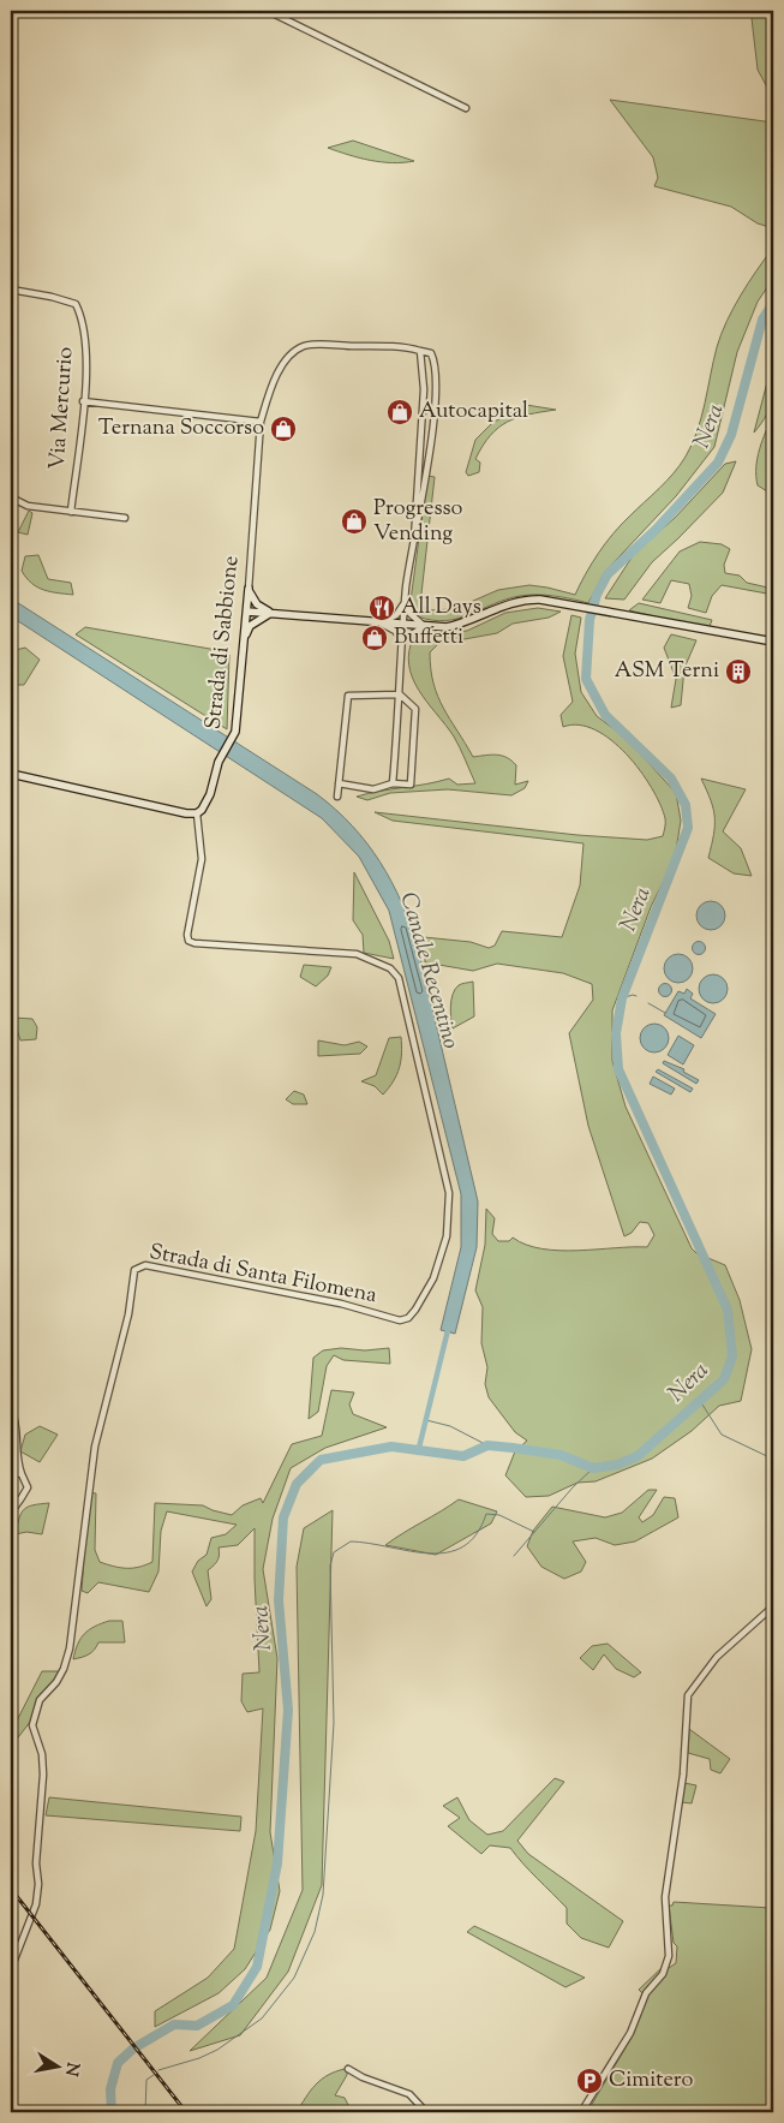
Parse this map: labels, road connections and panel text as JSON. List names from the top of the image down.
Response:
{
  "streets": {
    "main road": ["Strada di Sabbione"],
    "street": ["Via Mercurio", "Strada di Santa Filomena"]
  },
  "crossings": [
    ["Strada di Sabbione", "Strada di Santa Filomena"]
  ],
  "water": ["Nera", "Canale Recentino"],
  "places": {
    "shop": [
      "Autocapital",
      "Ternana Soccorso",
      "Progresso Vending",
      "Buffetti"
    ],
    "restaurant": ["All Days"],
    "building": ["ASM Terni"],
    "parking": ["Cimitero"]
  },
  "north": "right"
}
